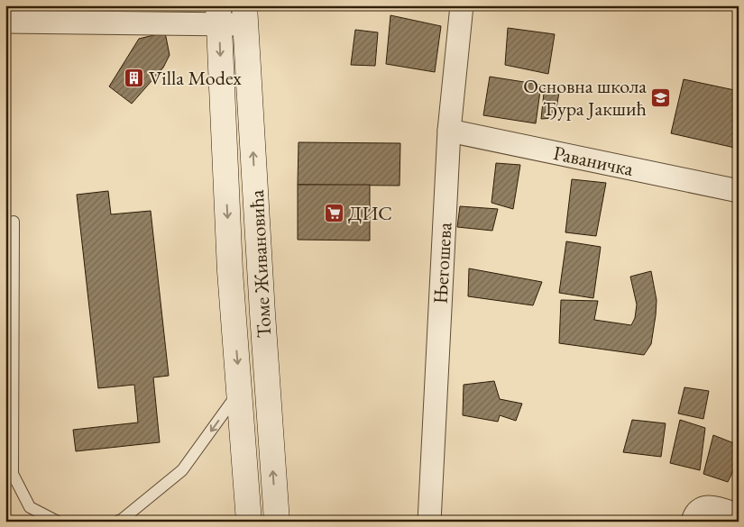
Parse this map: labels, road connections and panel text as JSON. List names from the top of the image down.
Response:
{
  "streets": {
    "main road": ["Томе Живановића"],
    "street": ["Раваничка", "Његошева"]
  },
  "crossings": [
    ["Раваничка", "Његошева"]
  ],
  "places": {
    "building": ["Villa Modex"],
    "school or university": ["Основна школа Ђура Јакшић"],
    "supermarket": ["ДИС"]
  }
}
